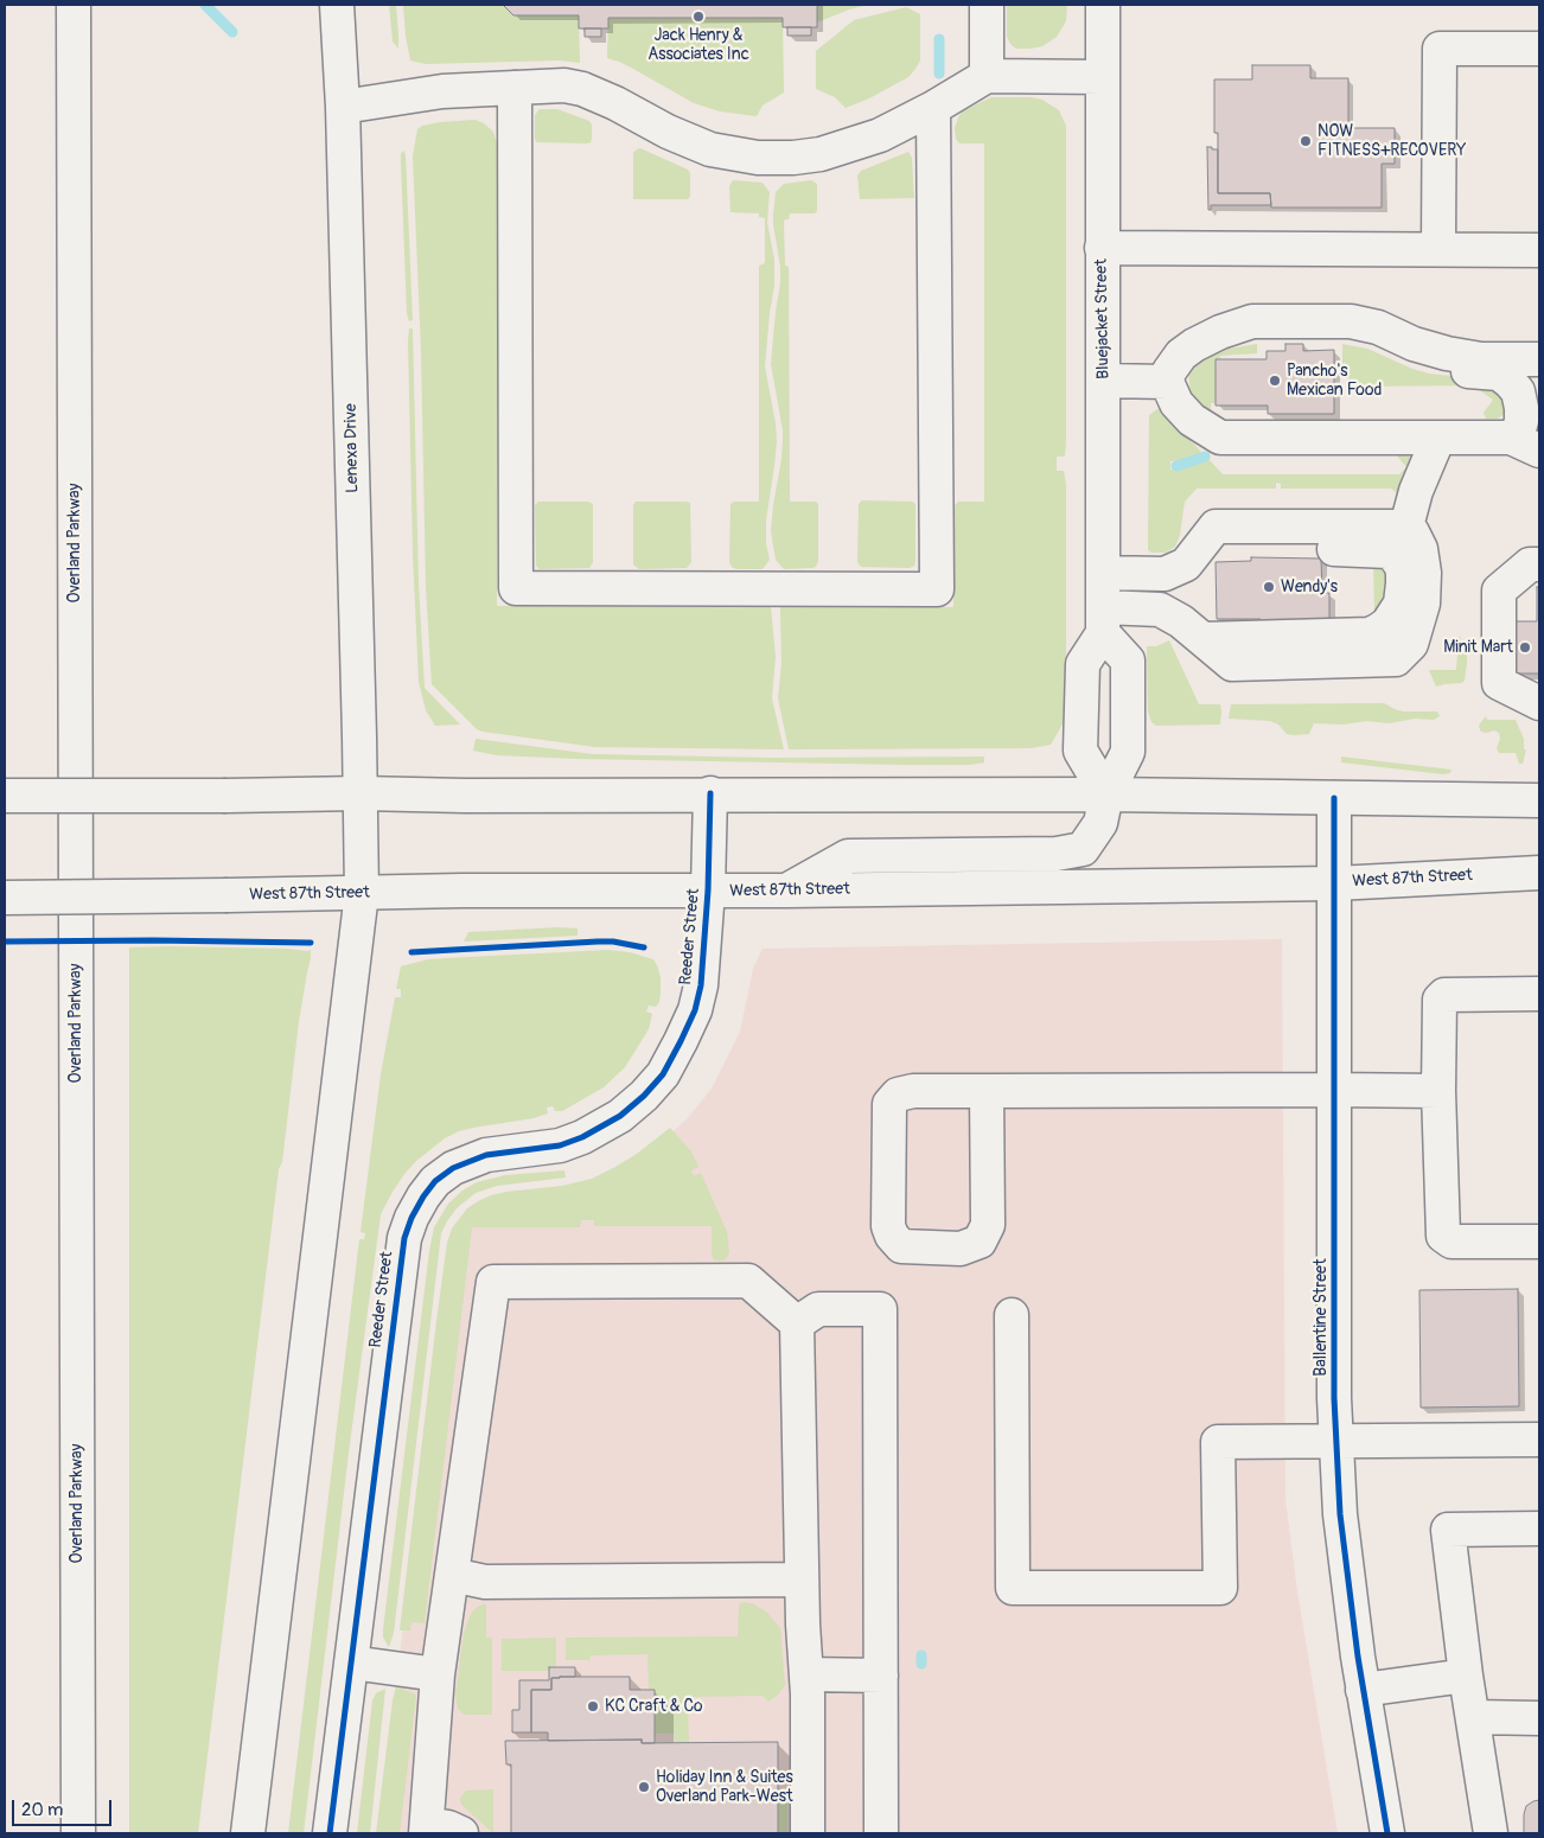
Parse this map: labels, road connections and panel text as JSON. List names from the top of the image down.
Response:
{
  "streets": {
    "main road": [
      "Bluejacket Street",
      "Lenexa Drive",
      "Overland Parkway",
      "West 87th Street",
      "Reeder Street",
      "Ballentine Street"
    ]
  },
  "crossings": [
    ["Lenexa Drive", "West 87th Street"],
    ["West 87th Street", "Reeder Street"],
    ["West 87th Street", "Ballentine Street"]
  ],
  "places": [
    "Jack Henry & Associates Inc",
    "NOW FITNESS+RECOVERY",
    "Pancho's Mexican Food",
    "Wendy's",
    "Minit Mart",
    "KC Craft & Co",
    "Holiday Inn & Suites Overland Park-West"
  ],
  "scale_bar": "20 m"
}
